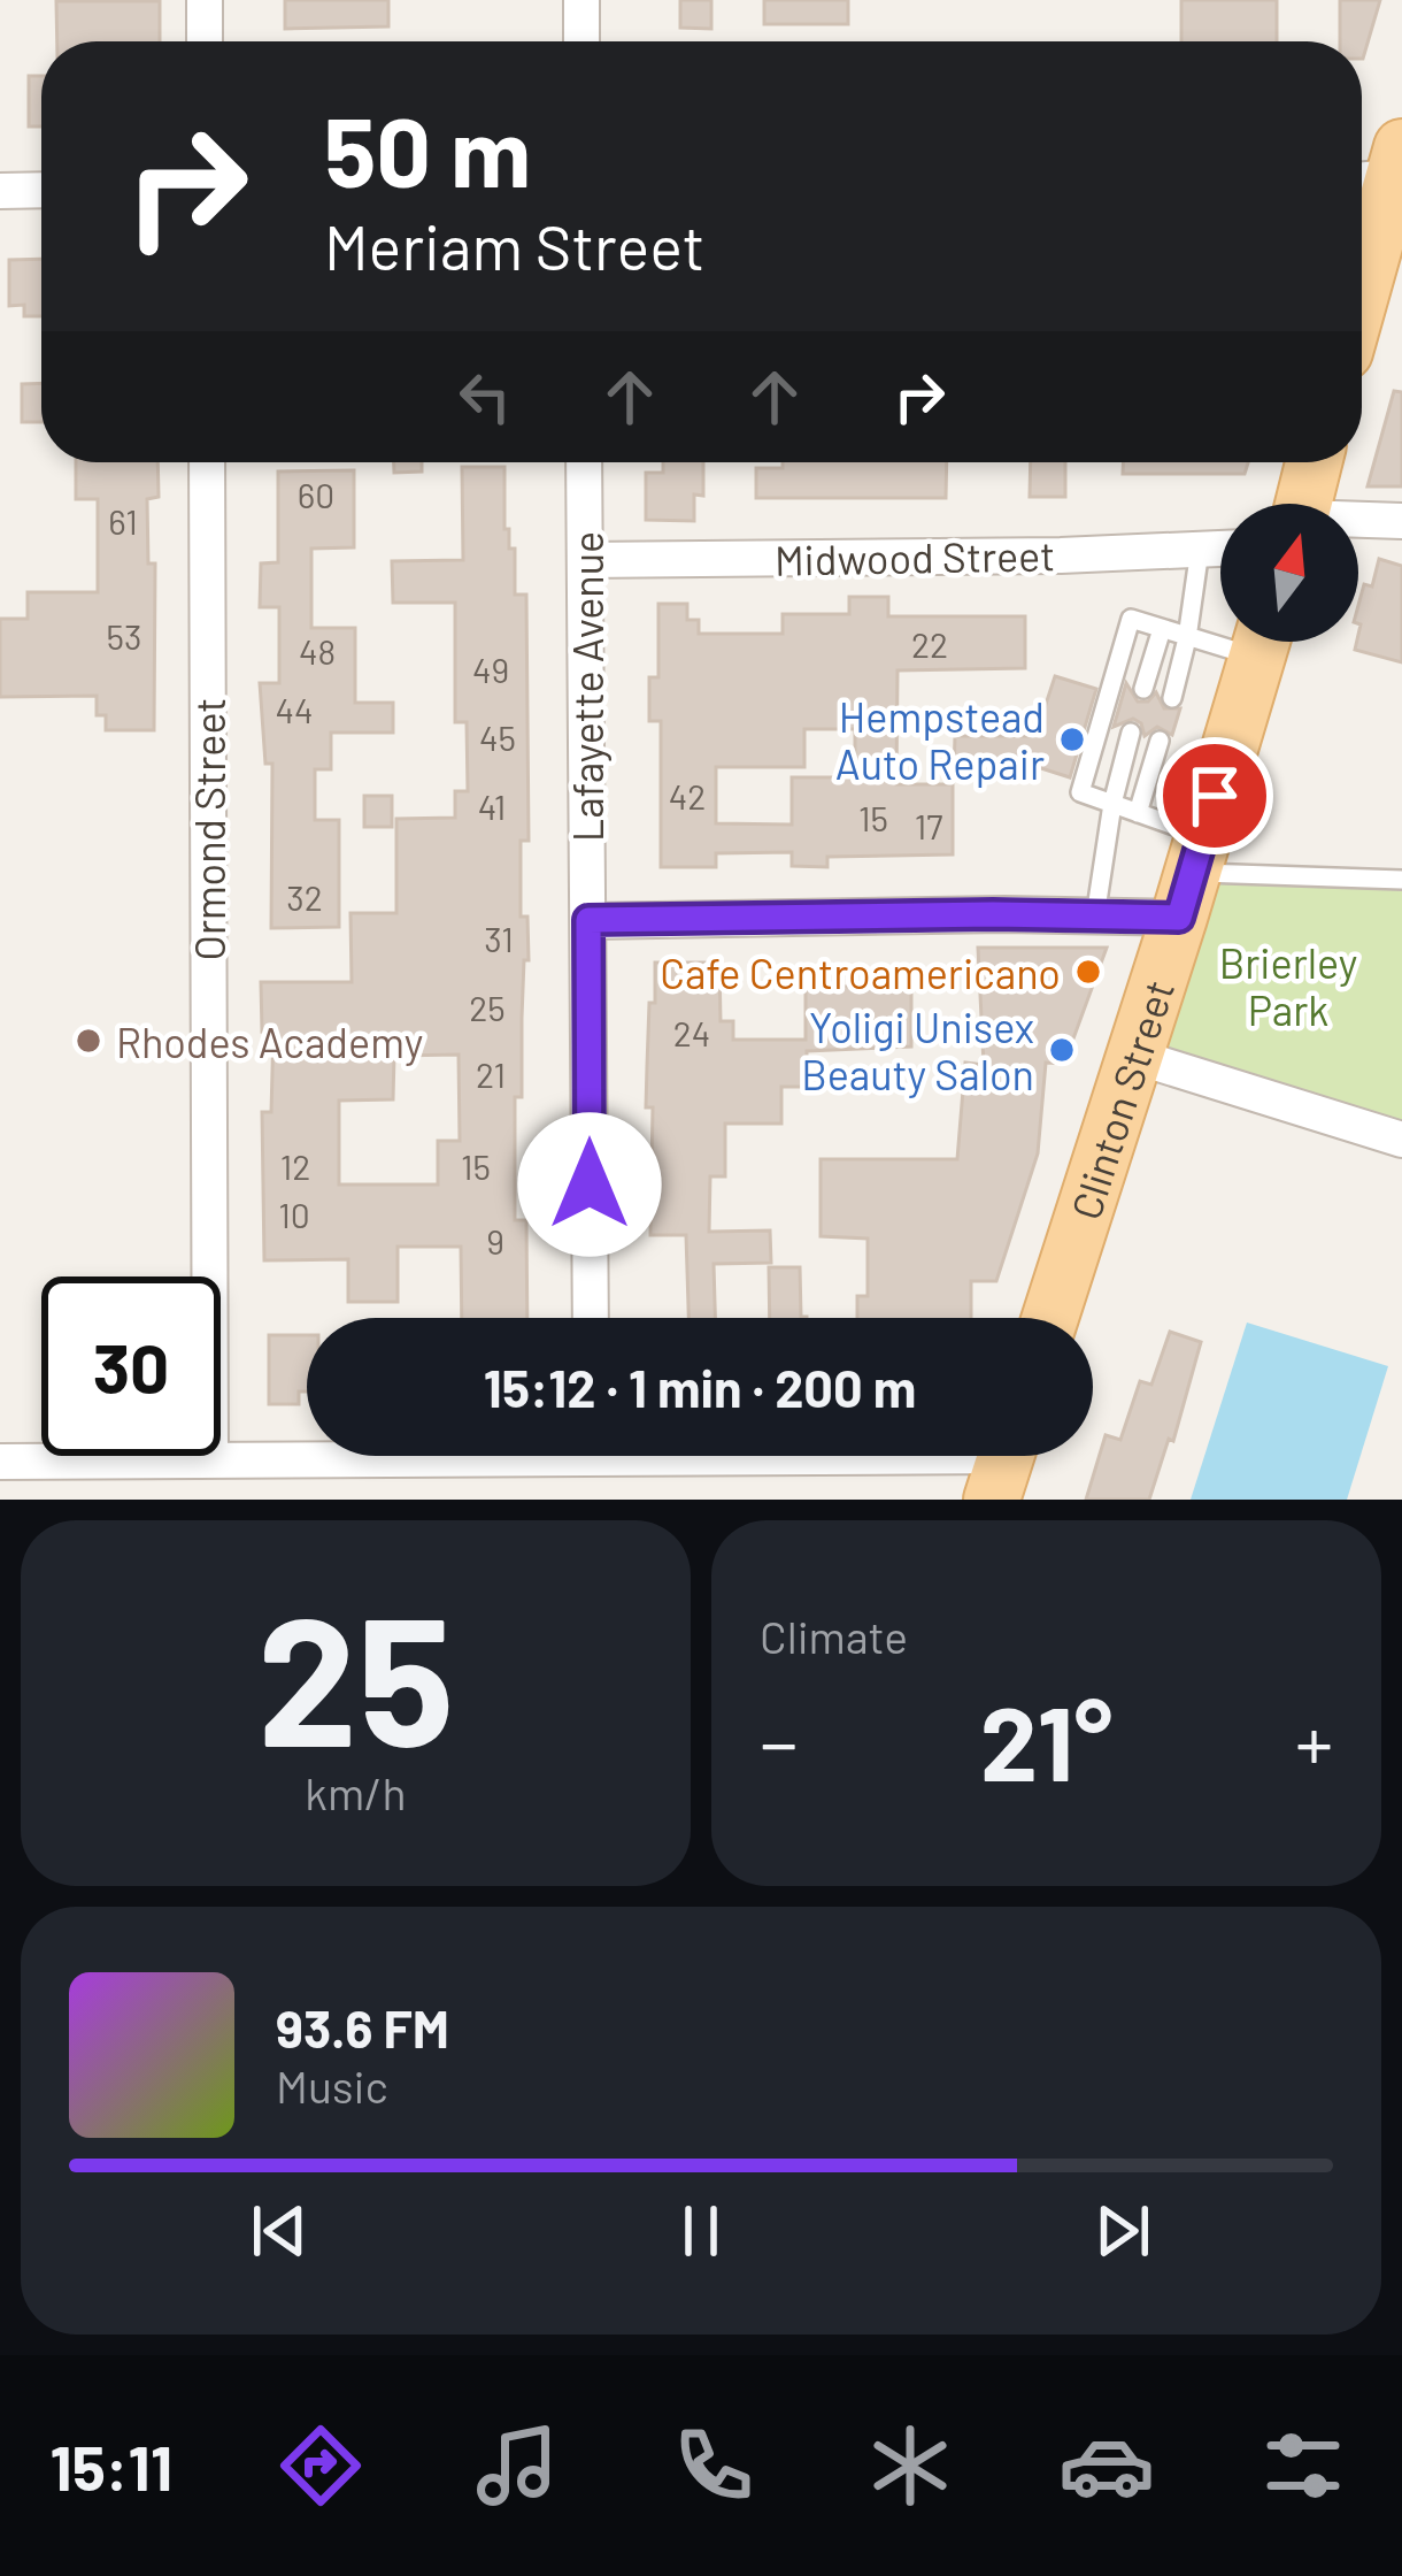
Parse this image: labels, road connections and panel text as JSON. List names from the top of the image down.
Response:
{
  "streets": {
    "main road": ["Clinton Street"],
    "street": ["Midwood Street", "Lafayette Avenue", "Ormond Street"]
  },
  "crossings": [
    ["Midwood Street", "Lafayette Avenue"]
  ],
  "parks": ["Brierley Park"],
  "places": [
    "Hempstead Auto Repair",
    "Cafe Centroamericano",
    "Rhodes Academy",
    "Yoligi Unisex Beauty Salon"
  ],
  "house_numbers": [
    "60",
    "61",
    "53",
    "22",
    "48",
    "49",
    "44",
    "45",
    "42",
    "41",
    "15",
    "17",
    "32",
    "31",
    "25",
    "24",
    "21",
    "12",
    "15",
    "10",
    "9"
  ],
  "north": "top",
  "page": {
    "turn": ["50 m", "Meriam Street"],
    "limit": "30",
    "trip": "15:12 · 1 min · 200 m",
    "tile": [
      ["25", "km/h"],
      "Climate"
    ],
    "heat": ["−", "21°", "+"],
    "song": ["93.6 FM", "Music"],
    "tabs": "15:11"
  }
}
